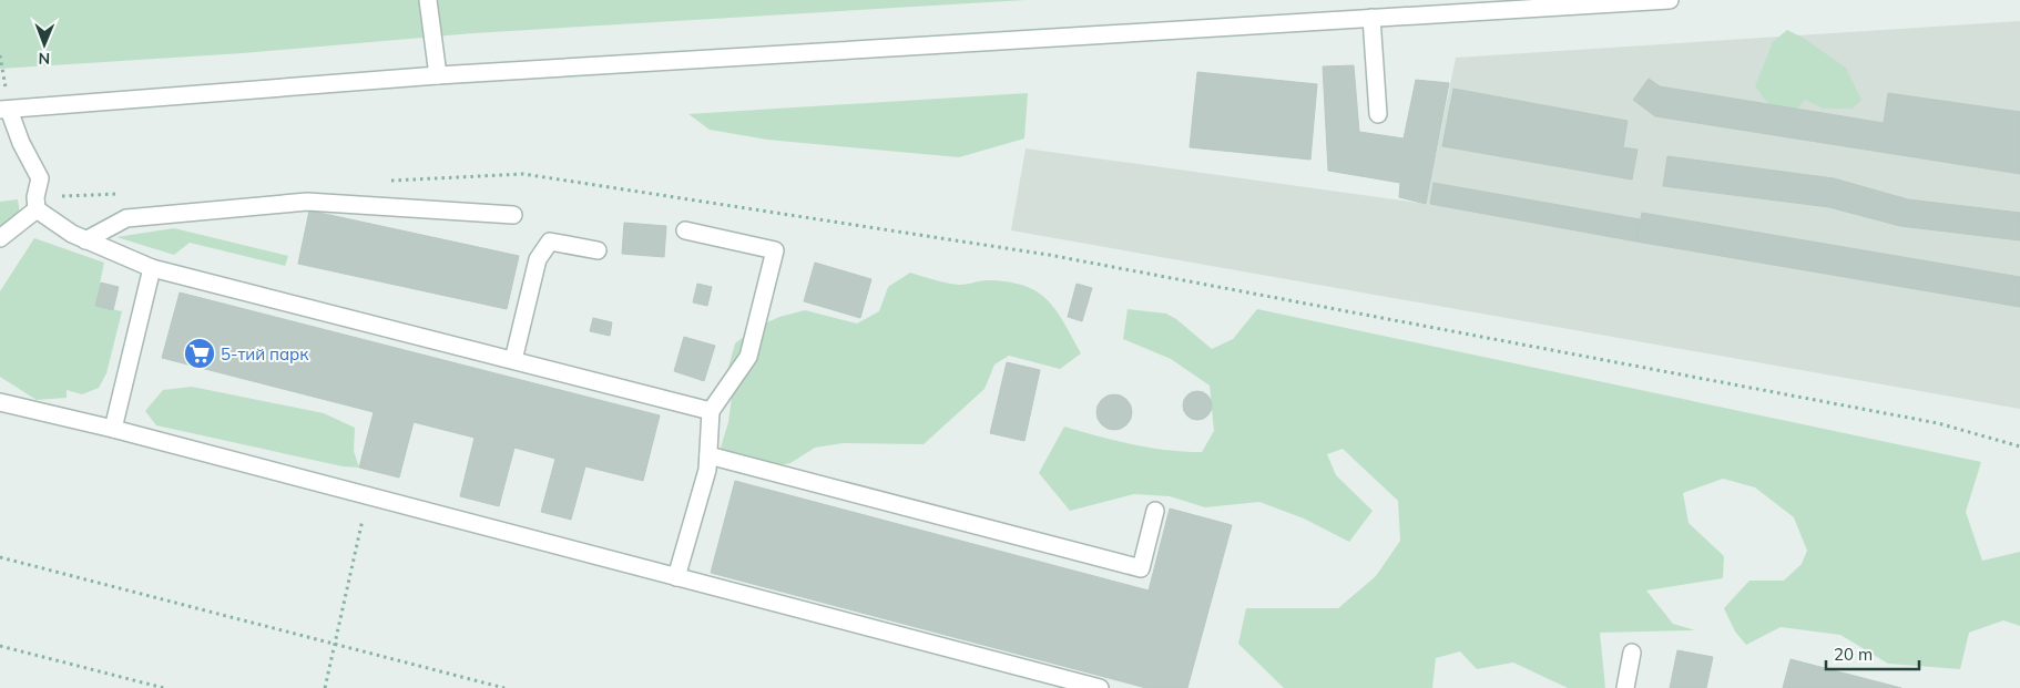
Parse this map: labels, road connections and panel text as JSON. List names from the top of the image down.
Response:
{
  "places": {
    "supermarket": ["5-тий парк"]
  },
  "scale_bar": "20 m",
  "north": "bottom"
}
